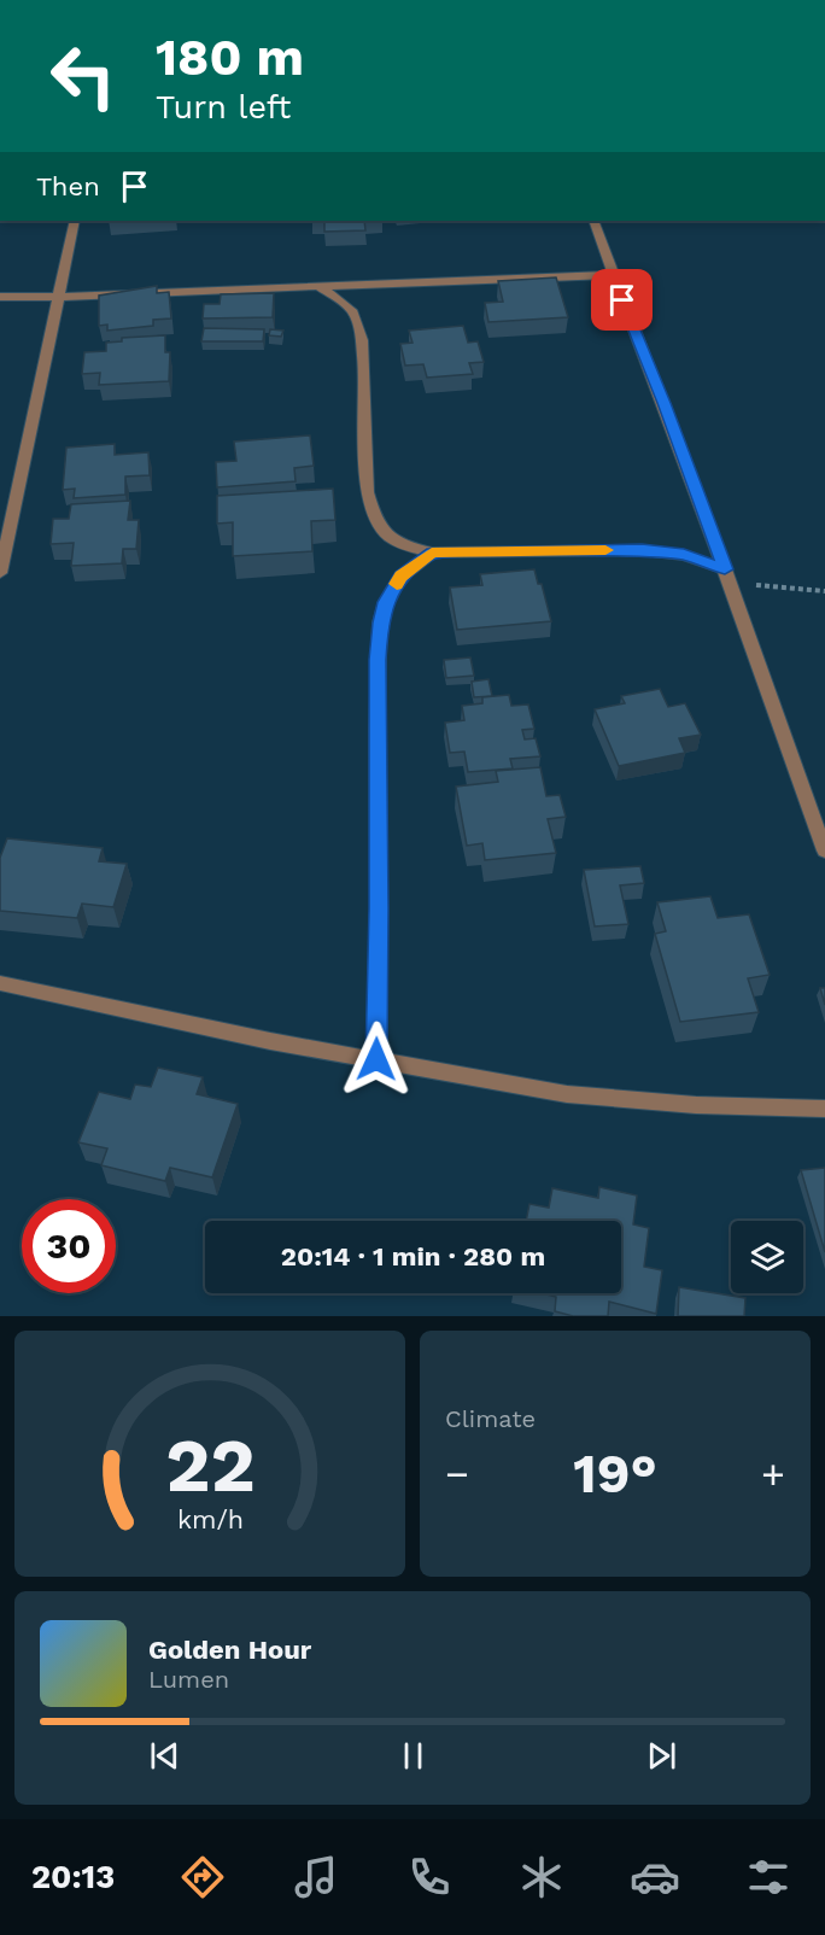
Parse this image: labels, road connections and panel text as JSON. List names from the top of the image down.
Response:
{
  "page": {
    "turn": ["180 m", "Turn left"],
    "then": "Then",
    "limit": "30",
    "trip": "20:14 · 1 min · 280 m",
    "tile": "Climate",
    "heat": ["−", "19°", "+"],
    "song": ["Golden Hour", "Lumen"],
    "tabs": "20:13",
    "gauge": ["22", "km/h"]
  }
}
